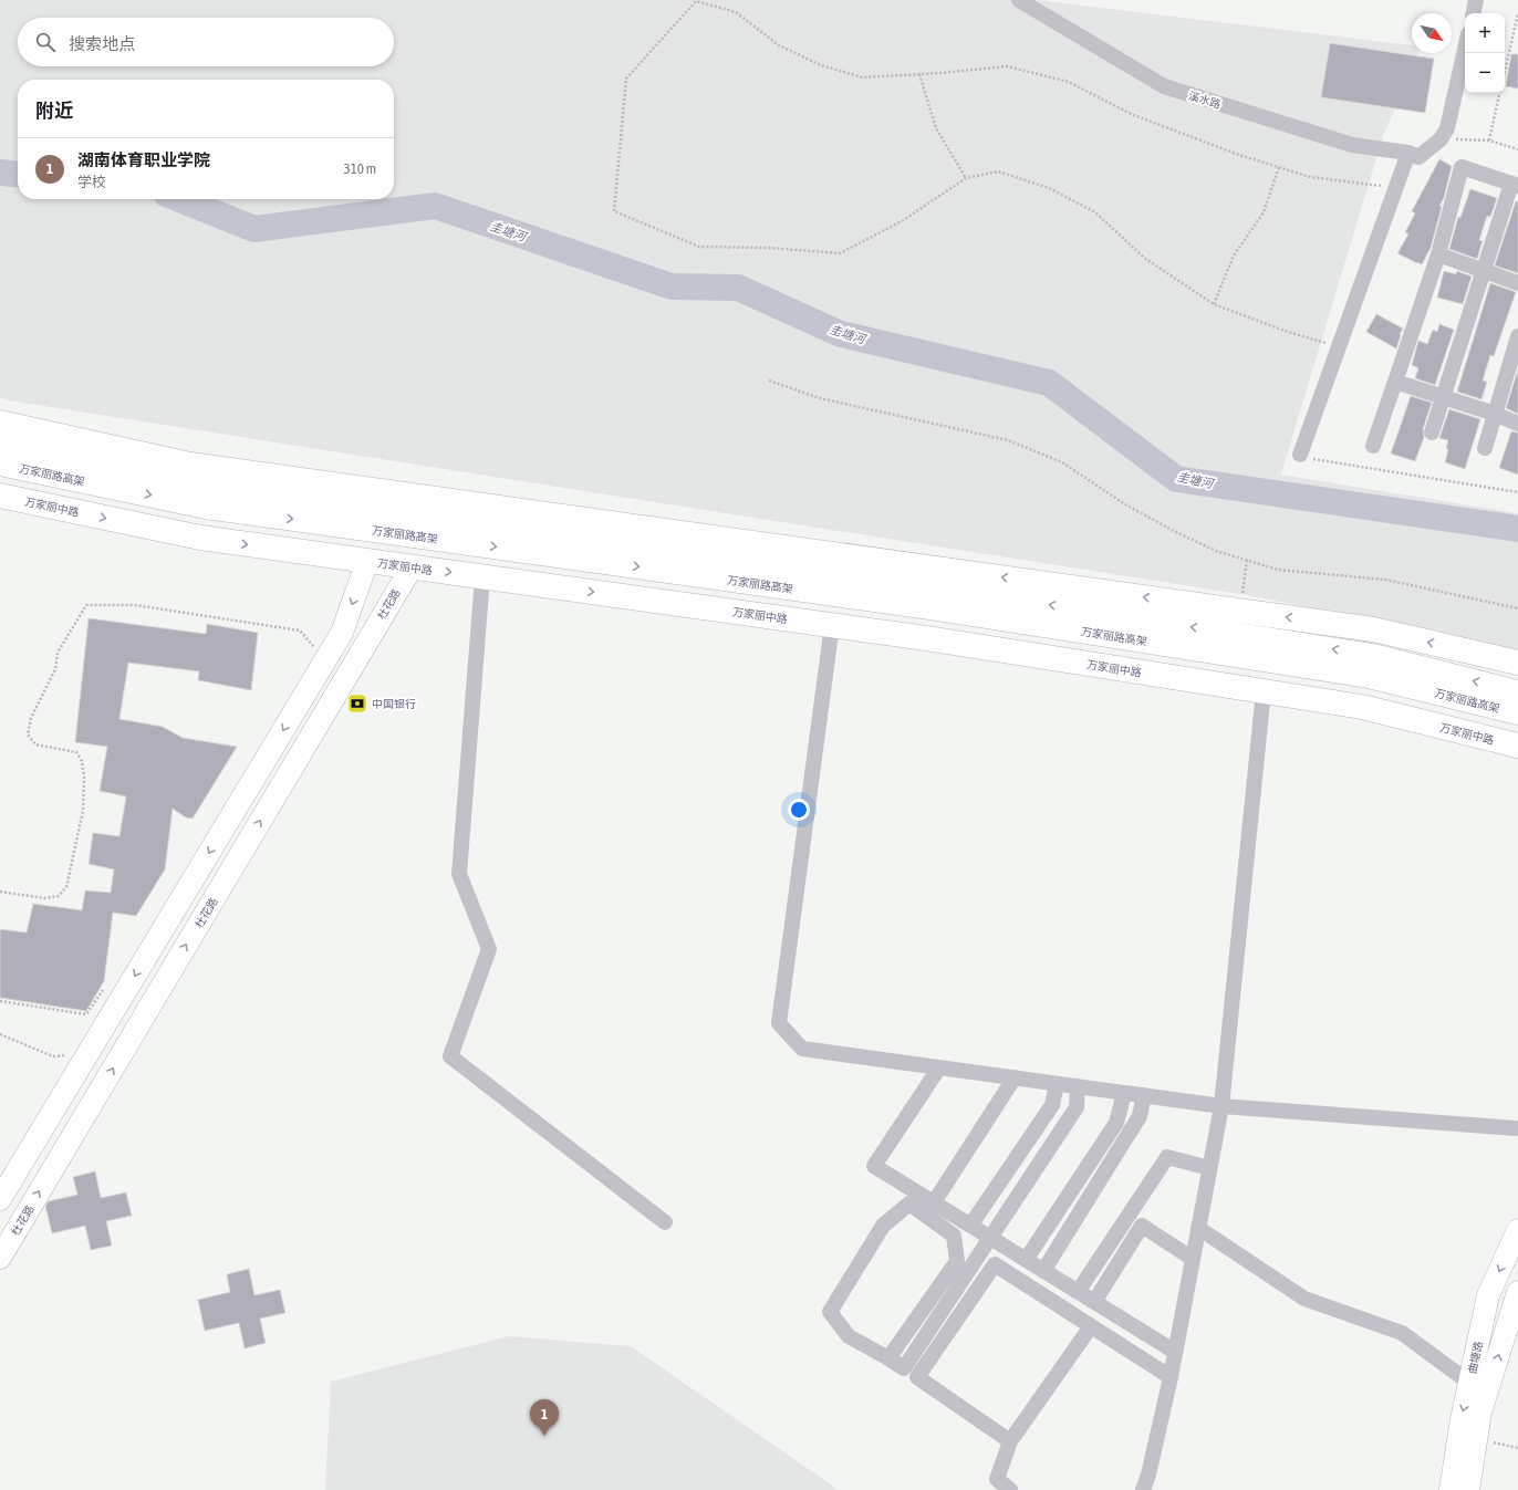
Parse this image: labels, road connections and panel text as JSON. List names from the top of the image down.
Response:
{
  "streets": {
    "main road": ["万家丽路高架", "万家丽中路"],
    "street": ["溪水路", "杜花路", "曲塘路"]
  },
  "crossings": [
    ["万家丽中路", "杜花路"]
  ],
  "water": ["圭塘河"],
  "places": {
    "bank": ["中国银行"]
  },
  "north": "bottom right",
  "page": {
    "map_buttons": ["+", "−"],
    "search": "搜索地点",
    "heading": "附近",
    "list": [
      {
        "mark": "1",
        "name": "湖南体育职业学院",
        "note": "学校",
        "value": "310 m"
      }
    ],
    "pins": "1"
  }
}
